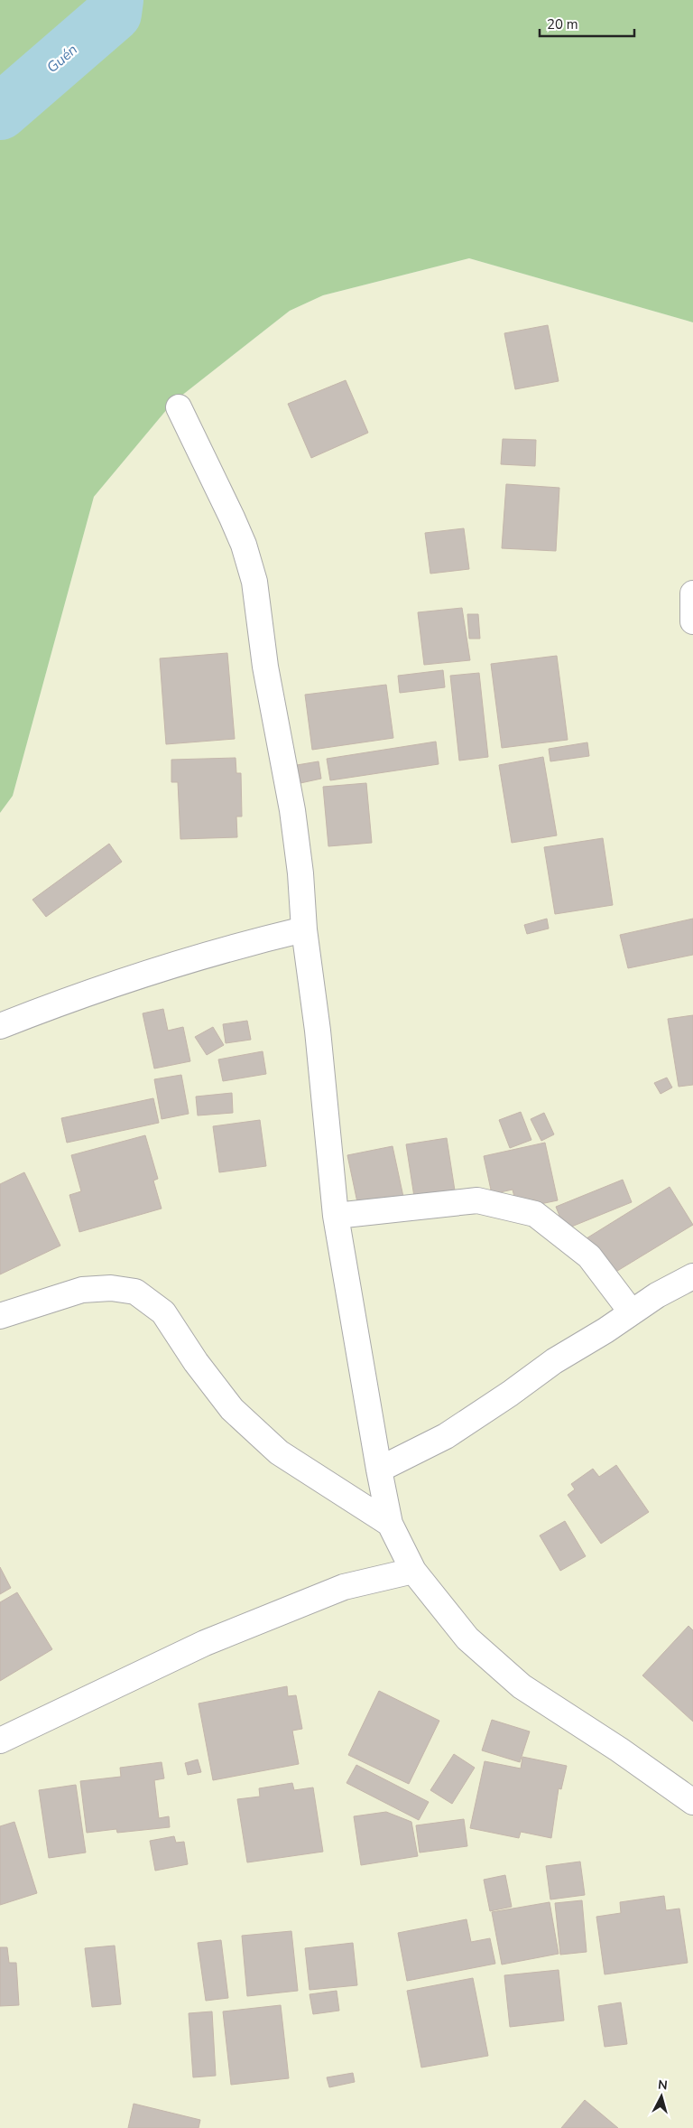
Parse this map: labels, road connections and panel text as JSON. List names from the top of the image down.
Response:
{
  "water": ["Guén"],
  "scale_bar": "20 m",
  "north": "top"
}
